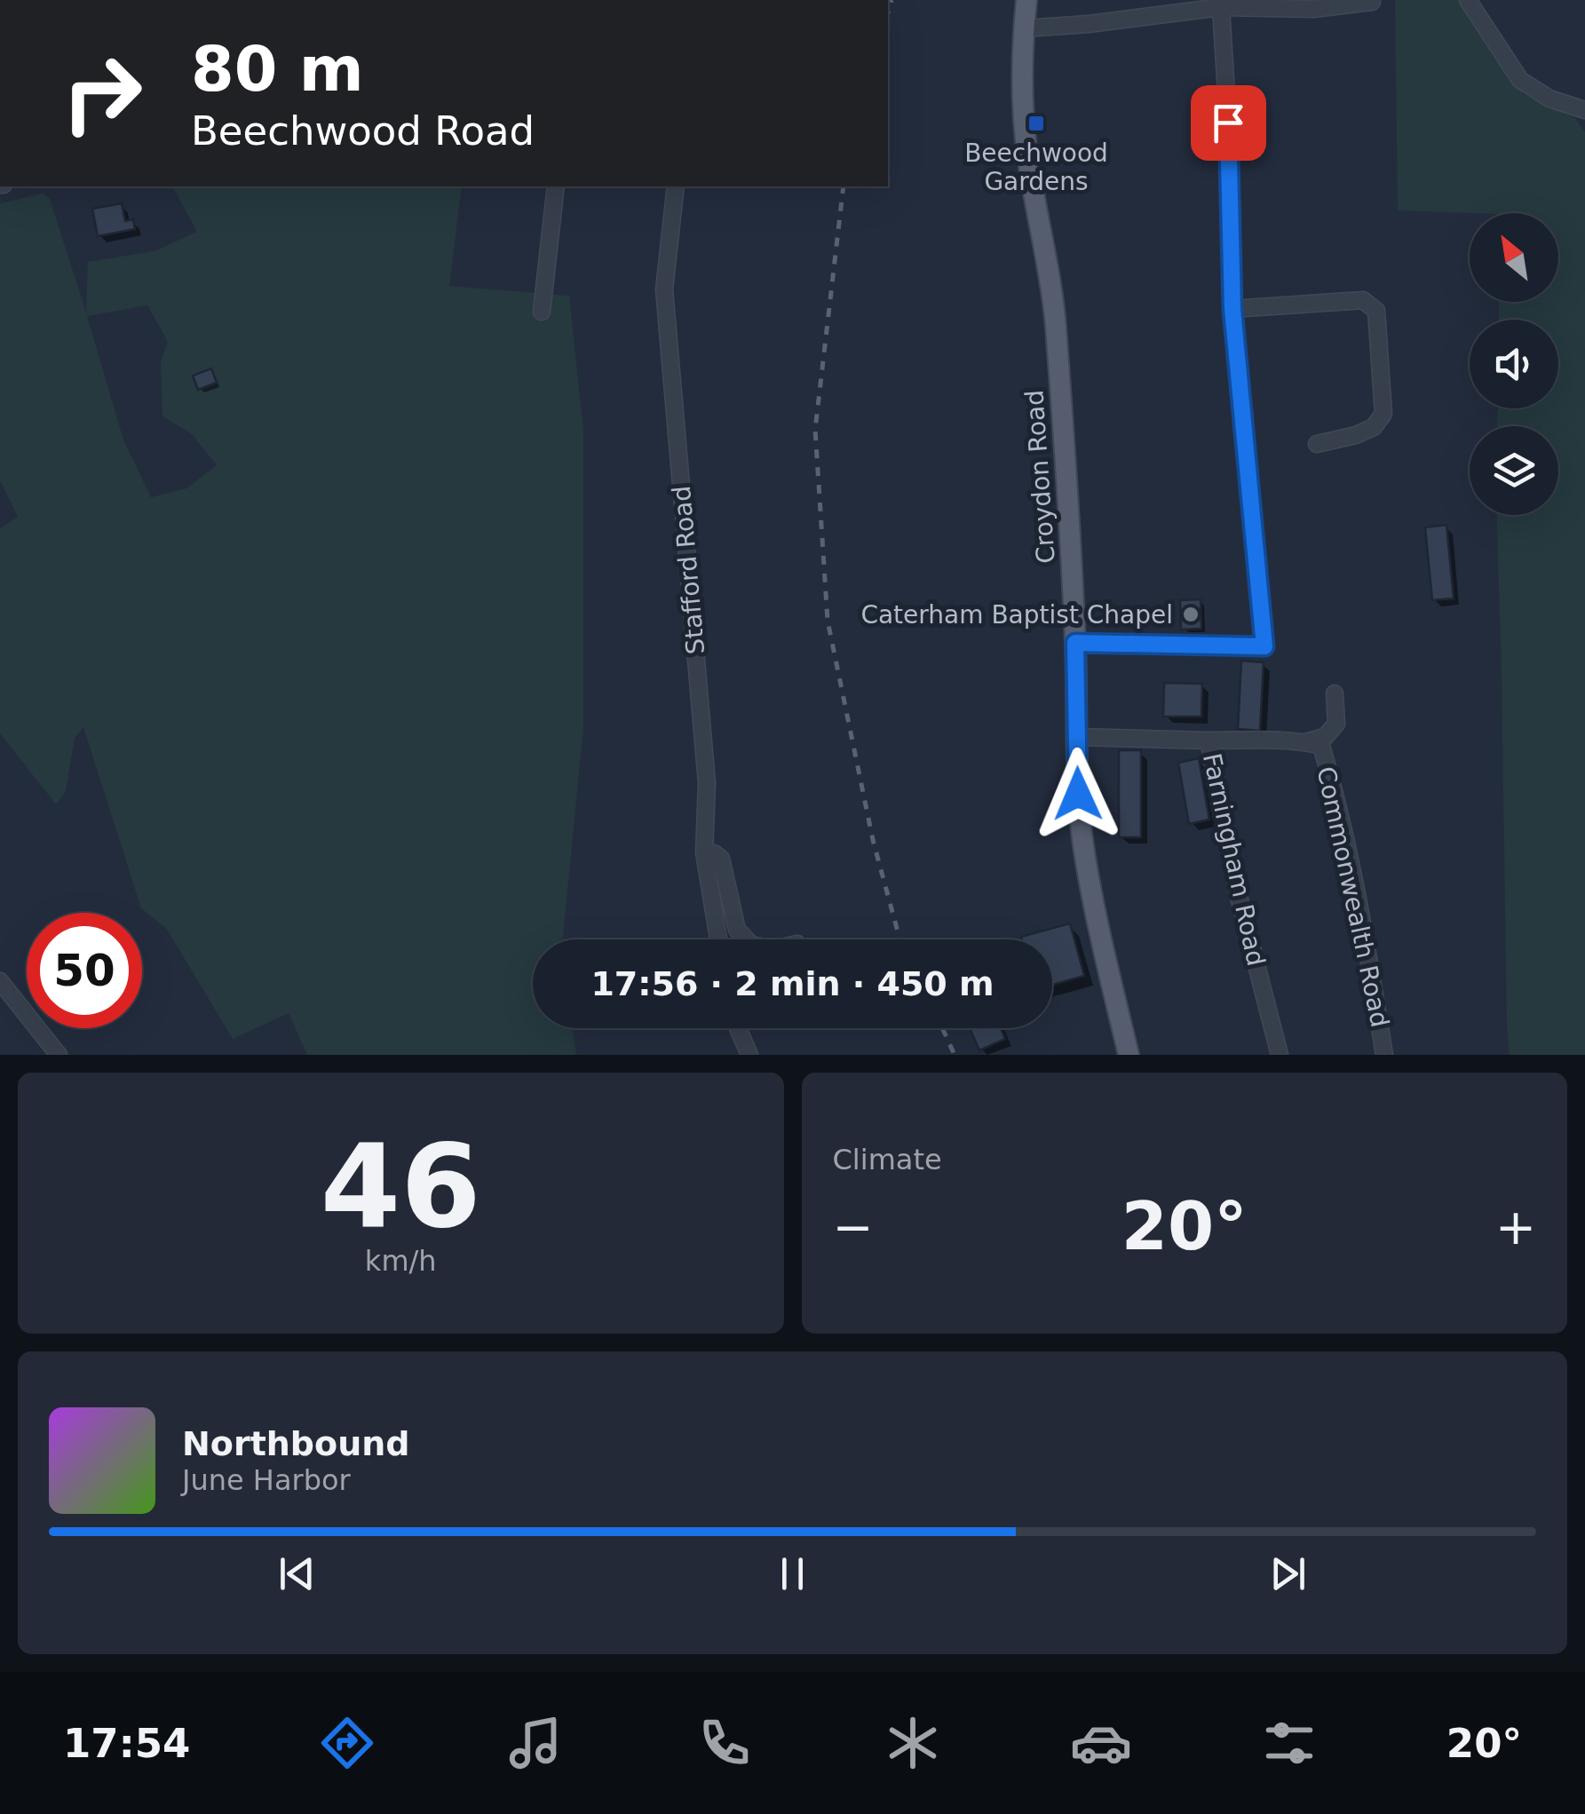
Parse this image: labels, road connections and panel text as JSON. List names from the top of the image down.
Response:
{
  "streets": {
    "main road": ["Croydon Road"],
    "street": ["Stafford Road", "Farningham Road", "Commonwealth Road"]
  },
  "crossings": [
    ["Croydon Road", "Farningham Road"],
    ["Farningham Road", "Commonwealth Road"]
  ],
  "places": {
    "transit": ["Beechwood Gardens"],
    "other": ["Caterham Baptist Chapel"]
  },
  "north": "top left",
  "page": {
    "turn": ["80 m", "Beechwood Road"],
    "limit": "50",
    "trip": "17:56 · 2 min · 450 m",
    "tile": [
      ["46", "km/h"],
      "Climate"
    ],
    "heat": ["−", "20°", "+"],
    "song": ["Northbound", "June Harbor"],
    "tabs": ["17:54", "20°"]
  }
}
